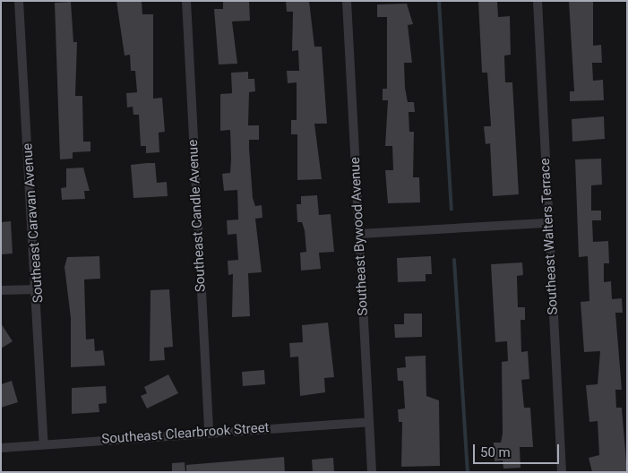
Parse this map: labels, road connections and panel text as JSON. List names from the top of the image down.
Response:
{
  "streets": {
    "street": [
      "Southeast Candle Avenue",
      "Southeast Caravan Avenue",
      "Southeast Bywood Avenue",
      "Southeast Walters Terrace",
      "Southeast Clearbrook Street"
    ]
  },
  "crossings": [
    ["Southeast Candle Avenue", "Southeast Clearbrook Street"],
    ["Southeast Caravan Avenue", "Southeast Clearbrook Street"],
    ["Southeast Bywood Avenue", "Southeast Clearbrook Street"]
  ],
  "scale_bar": "50 m"
}
